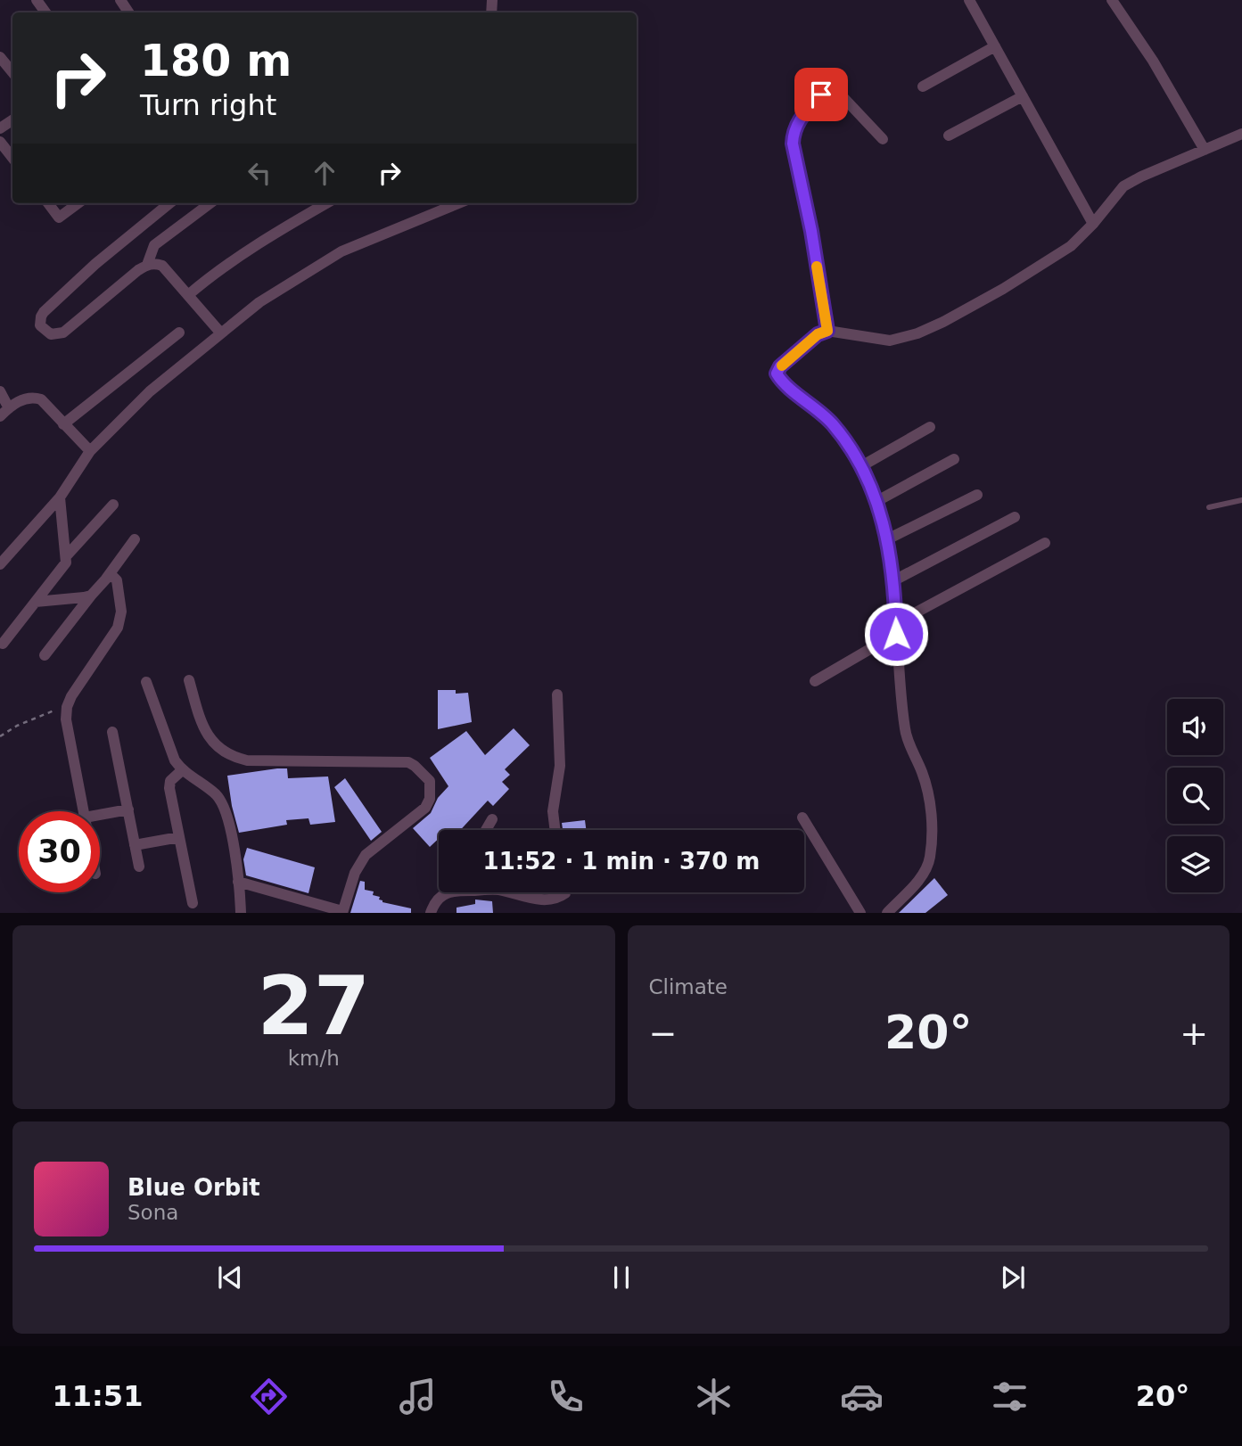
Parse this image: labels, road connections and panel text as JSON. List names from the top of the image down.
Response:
{
  "page": {
    "turn": ["180 m", "Turn right"],
    "limit": "30",
    "trip": "11:52 · 1 min · 370 m",
    "tile": [
      ["27", "km/h"],
      "Climate"
    ],
    "heat": ["−", "20°", "+"],
    "song": ["Blue Orbit", "Sona"],
    "tabs": ["11:51", "20°"]
  }
}
